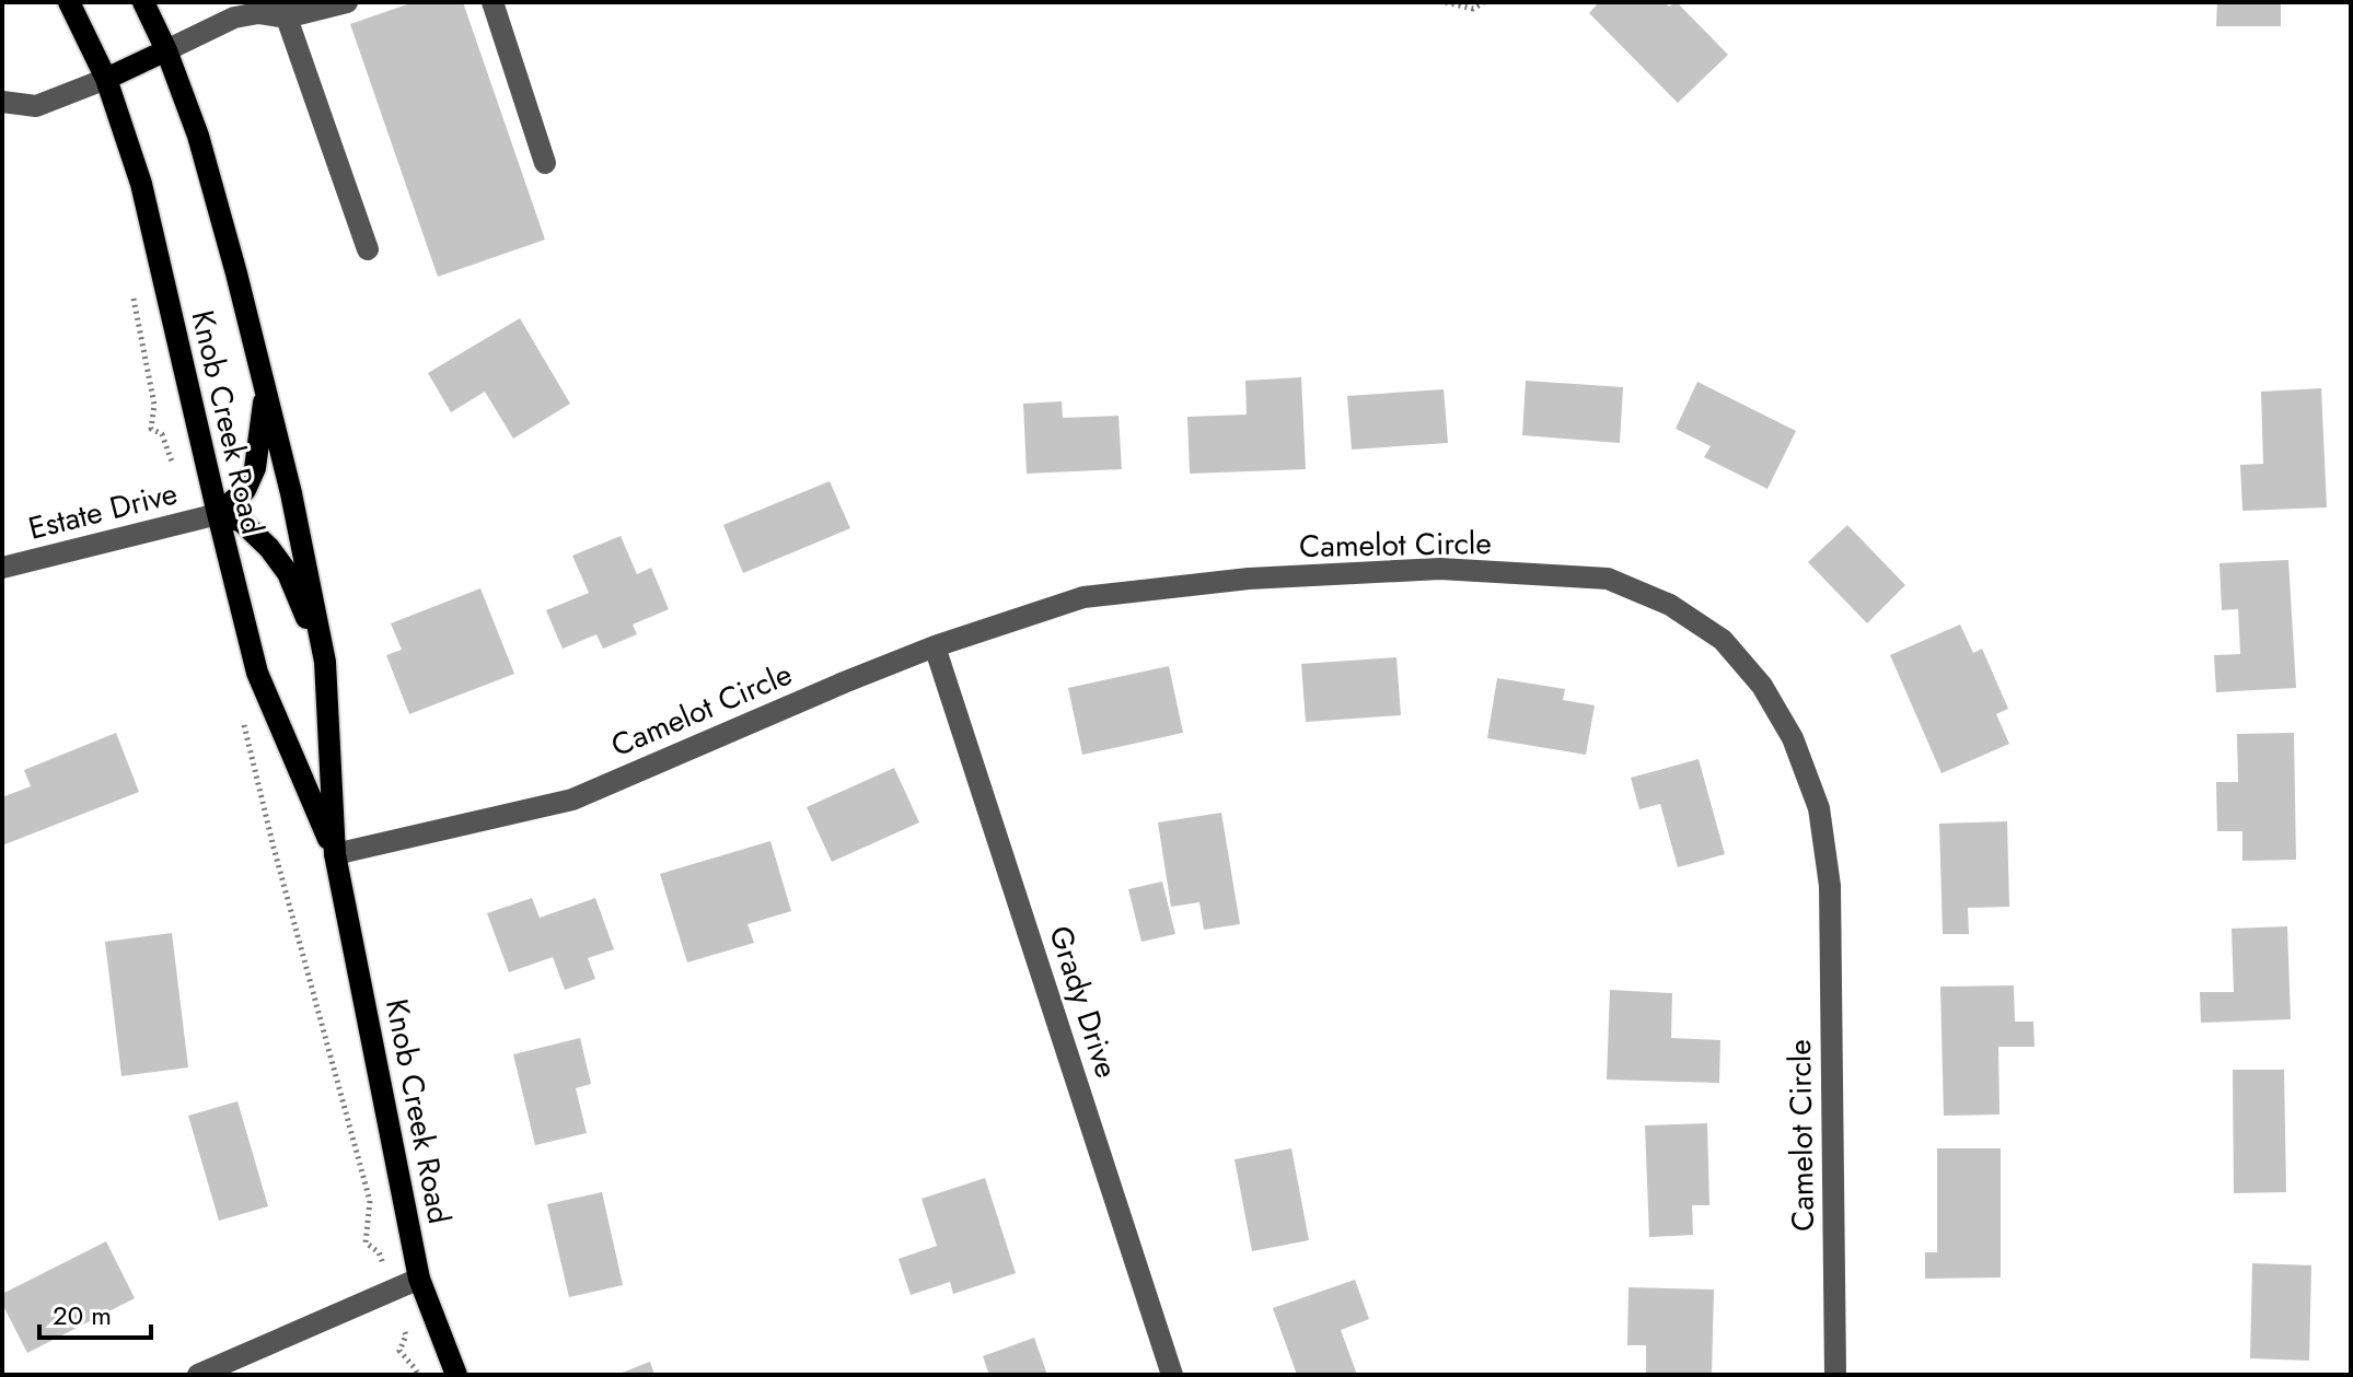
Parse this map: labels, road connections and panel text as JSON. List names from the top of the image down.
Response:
{
  "streets": {
    "main road": ["Knob Creek Road"],
    "street": ["Estate Drive", "Camelot Circle", "Grady Drive"]
  },
  "crossings": [
    ["Knob Creek Road", "Estate Drive"],
    ["Knob Creek Road", "Camelot Circle"],
    ["Camelot Circle", "Grady Drive"]
  ],
  "scale_bar": "20 m"
}
